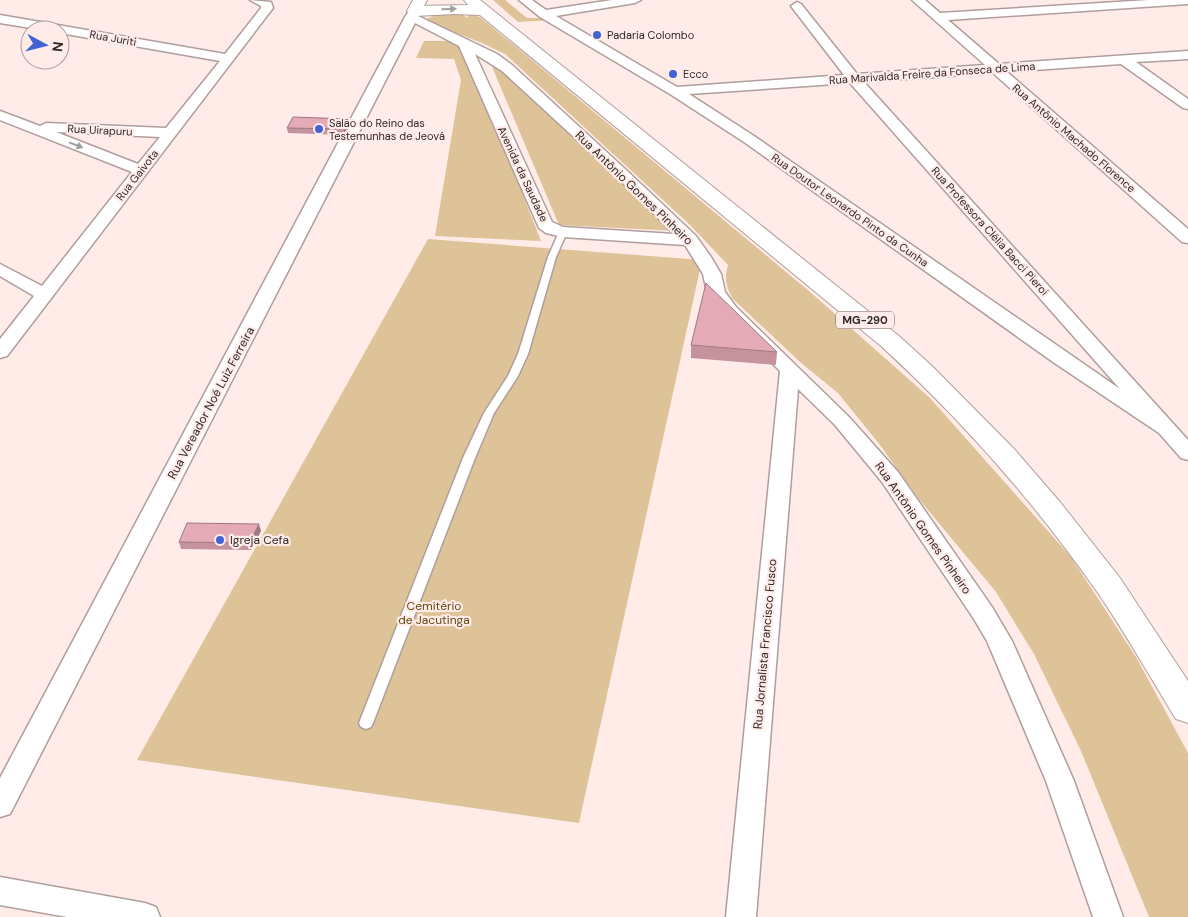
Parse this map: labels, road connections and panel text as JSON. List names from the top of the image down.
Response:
{
  "streets": {
    "highway": ["MG-290"],
    "street": [
      "Rua Juriti",
      "Rua Marivalda Freire da Fonseca de Lima",
      "Rua Uirapuru",
      "Rua Antônio Machado Florence",
      "Avenida da Saudade",
      "Rua Gaivota",
      "Rua Antônio Gomes Pinheiro",
      "Rua Doutor Leonardo Pinto da Cunha",
      "Rua Professora Clélia Bacci Pieroi",
      "Rua Vereador Noé Luiz Ferreira",
      "Rua Jornalista Francisco Fusco"
    ]
  },
  "crossings": [
    ["Rua Juriti", "Rua Gaivota"],
    ["Rua Marivalda Freire da Fonseca de Lima", "Rua Antônio Machado Florence"],
    ["Rua Marivalda Freire da Fonseca de Lima", "Rua Doutor Leonardo Pinto da Cunha"],
    ["Rua Marivalda Freire da Fonseca de Lima", "Rua Professora Clélia Bacci Pieroi"],
    ["Rua Uirapuru", "Rua Gaivota"],
    ["Avenida da Saudade", "Rua Antônio Gomes Pinheiro"],
    ["Rua Antônio Gomes Pinheiro", "Rua Vereador Noé Luiz Ferreira"],
    ["Rua Antônio Gomes Pinheiro", "Rua Jornalista Francisco Fusco"],
    ["Rua Doutor Leonardo Pinto da Cunha", "Rua Professora Clélia Bacci Pieroi"]
  ],
  "parks": ["Cemitério de Jacutinga"],
  "places": [
    "Padaria Colombo",
    "Ecco",
    "Salão do Reino das Testemunhas de Jeová",
    "Igreja Cefa"
  ],
  "north": "right"
}
